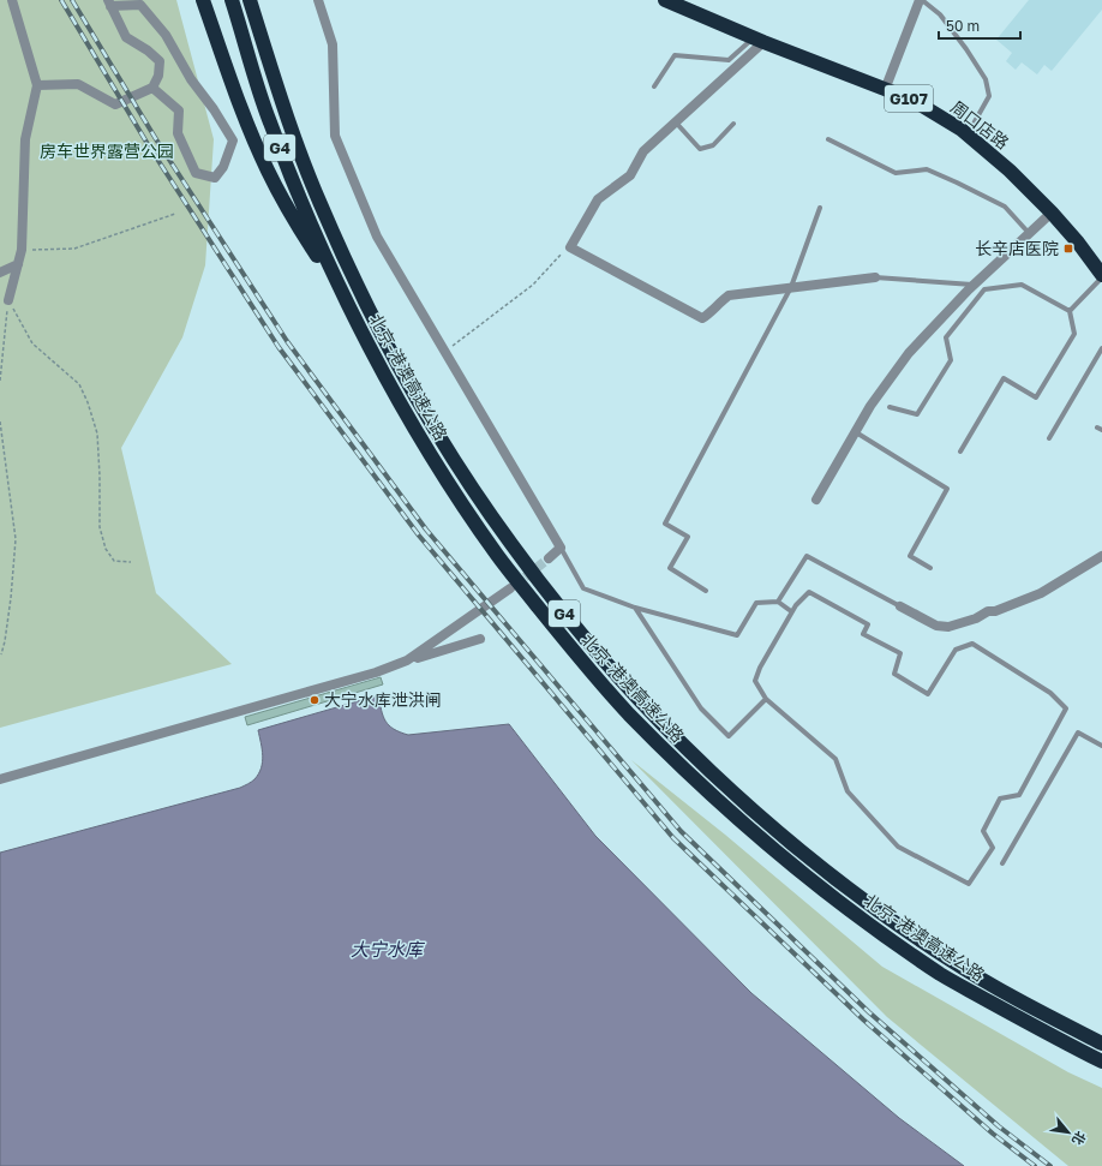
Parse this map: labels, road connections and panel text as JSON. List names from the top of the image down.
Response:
{
  "streets": {
    "highway": [
      "G107",
      "周口店路",
      "G4",
      "北京-港澳高速公路"
    ]
  },
  "water": ["大宁水库"],
  "parks": ["房车世界露营公园"],
  "places": {
    "transit": ["长辛店医院"],
    "other": ["大宁水库泄洪闸"]
  },
  "scale_bar": "50 m",
  "north": "bottom right"
}
